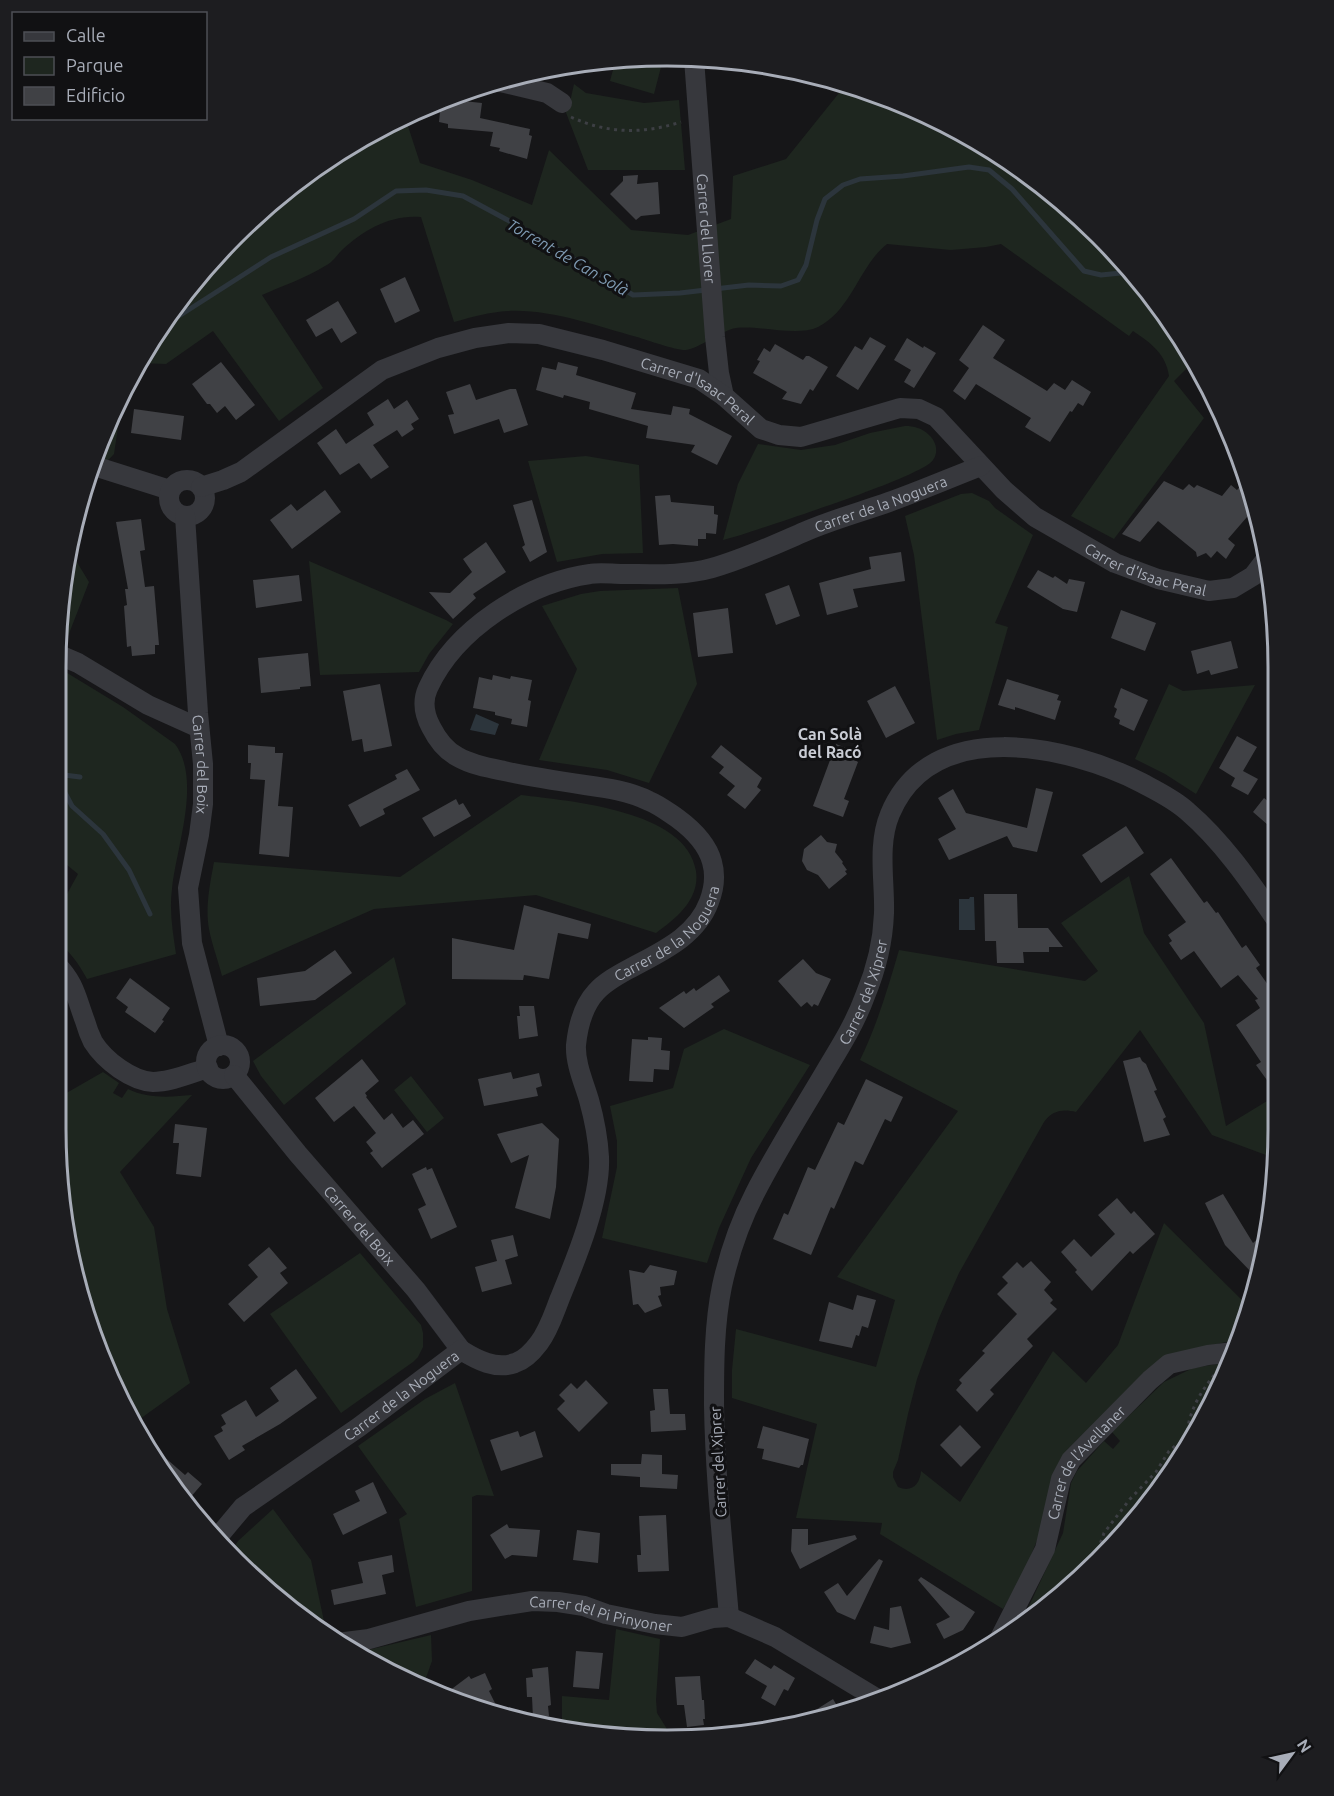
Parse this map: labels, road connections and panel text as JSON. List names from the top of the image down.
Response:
{
  "streets": {
    "street": [
      "Carrer del Llorer",
      "Carrer d'Isaac Peral",
      "Carrer de la Noguera",
      "Carrer del Boix",
      "Carrer del Xiprer",
      "Carrer de l'Avellaner",
      "Carrer del Pi Pinyoner"
    ]
  },
  "crossings": [
    ["Carrer del Llorer", "Carrer d'Isaac Peral"],
    ["Carrer d'Isaac Peral", "Carrer de la Noguera"],
    ["Carrer d'Isaac Peral", "Carrer del Boix"],
    ["Carrer de la Noguera", "Carrer del Boix"],
    ["Carrer del Xiprer", "Carrer del Pi Pinyoner"]
  ],
  "districts": ["Can Solà del Racó"],
  "water": ["Torrent de Can Solà"],
  "legend": ["Calle", "Parque", "Edificio"],
  "north": "top right"
}
